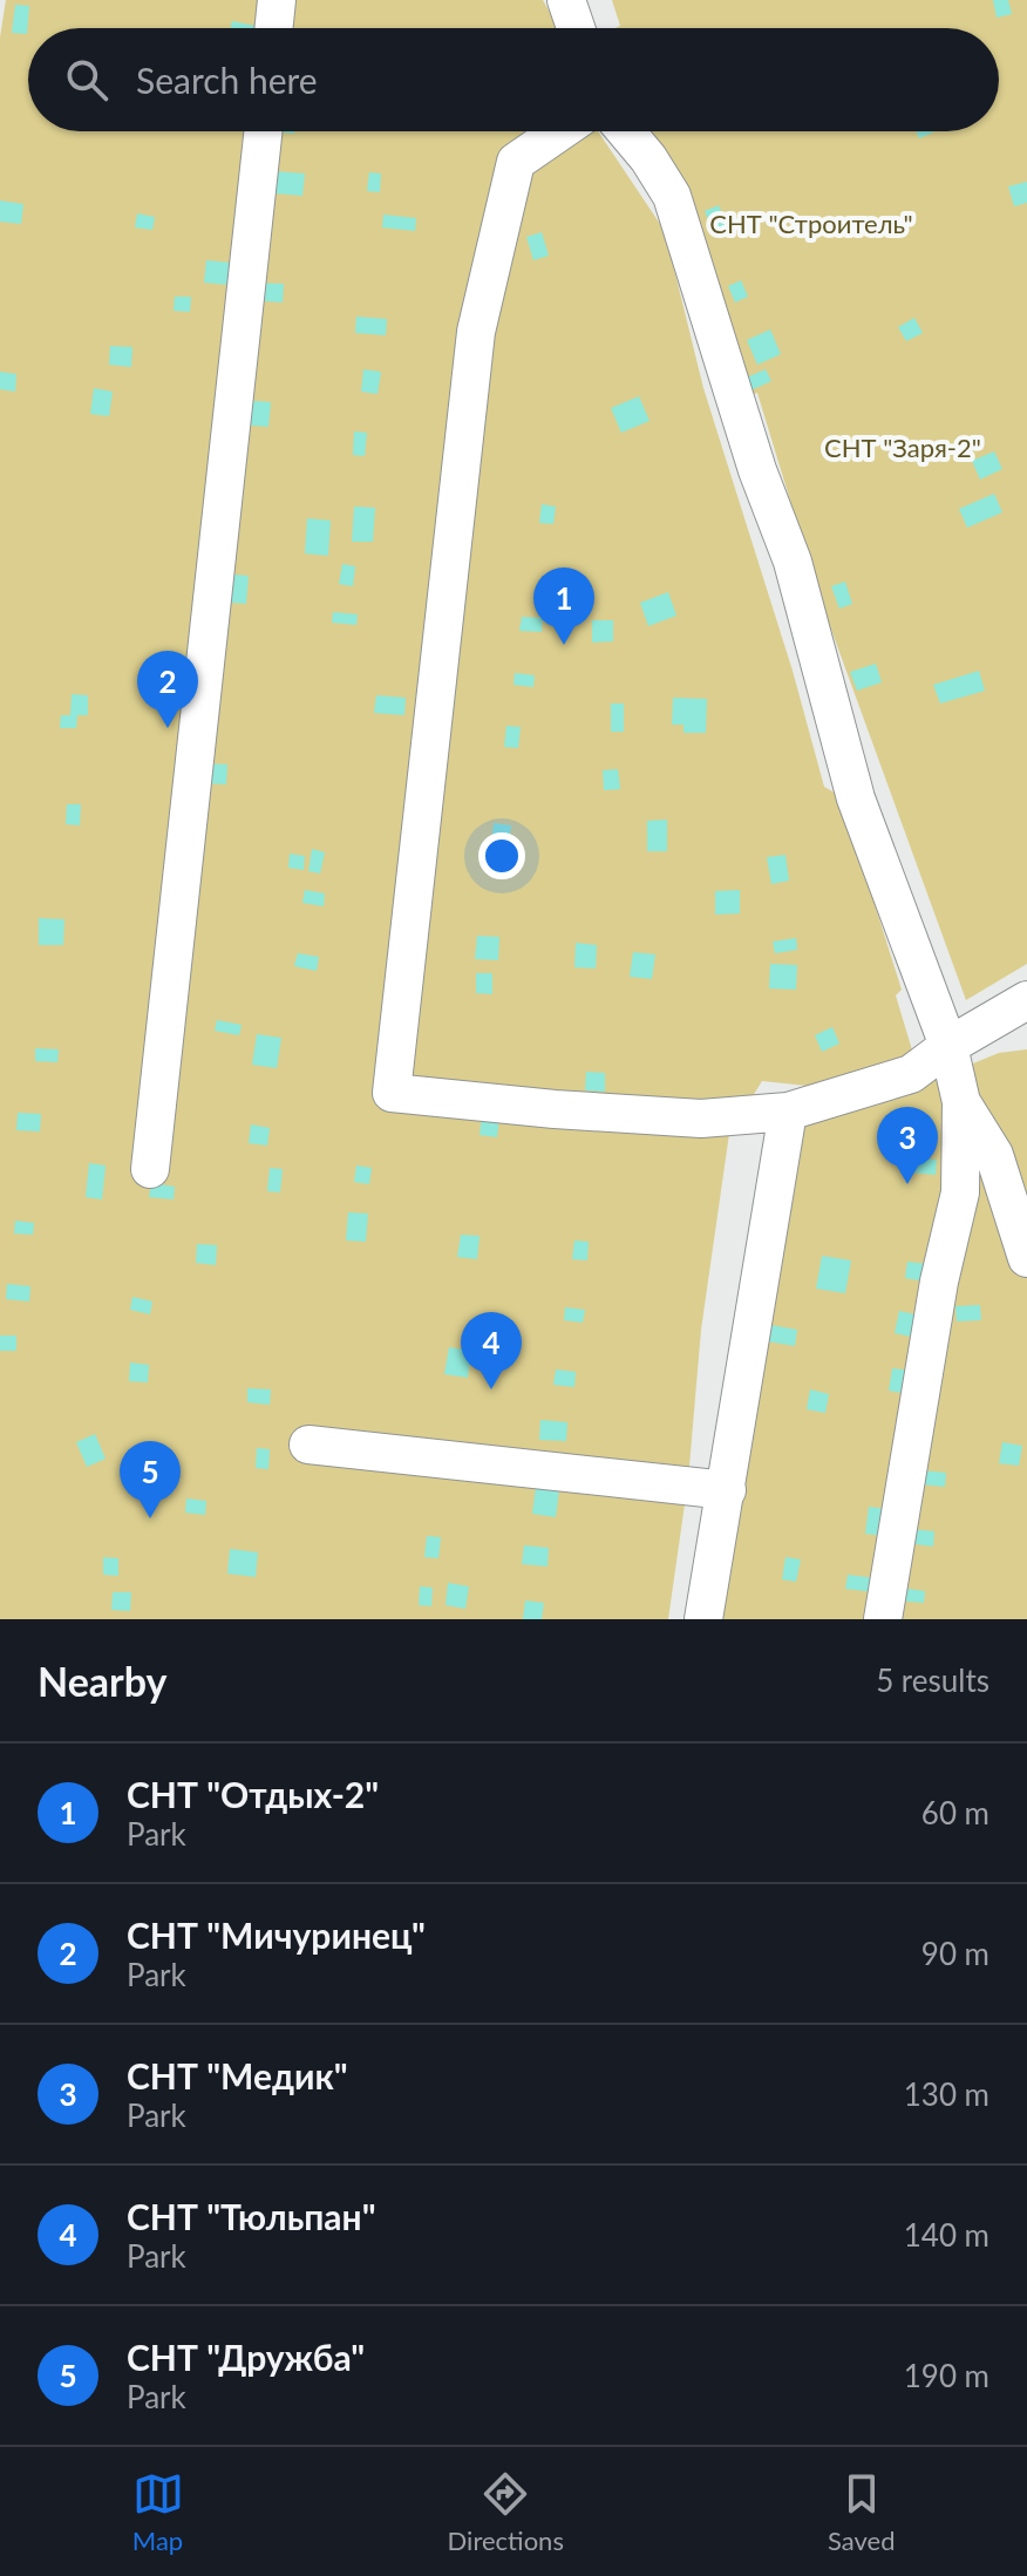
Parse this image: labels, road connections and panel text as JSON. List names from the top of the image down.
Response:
{
  "parks": ["СНТ \"Строитель\"", "СНТ \"Заря-2\""],
  "page": {
    "search": "Search here",
    "pins": [
      "1",
      "2",
      "3",
      "4",
      "5"
    ],
    "heading": ["Nearby", "5 results"],
    "list": [
      {
        "mark": "1",
        "name": "СНТ \"Отдых-2\"",
        "note": "Park",
        "value": "60 m"
      },
      {
        "mark": "2",
        "name": "СНТ \"Мичуринец\"",
        "note": "Park",
        "value": "90 m"
      },
      {
        "mark": "3",
        "name": "СНТ \"Медик\"",
        "note": "Park",
        "value": "130 m"
      },
      {
        "mark": "4",
        "name": "СНТ \"Тюльпан\"",
        "note": "Park",
        "value": "140 m"
      },
      {
        "mark": "5",
        "name": "СНТ \"Дружба\"",
        "note": "Park",
        "value": "190 m"
      }
    ],
    "nav": ["Map", "Directions", "Saved"]
  }
}
